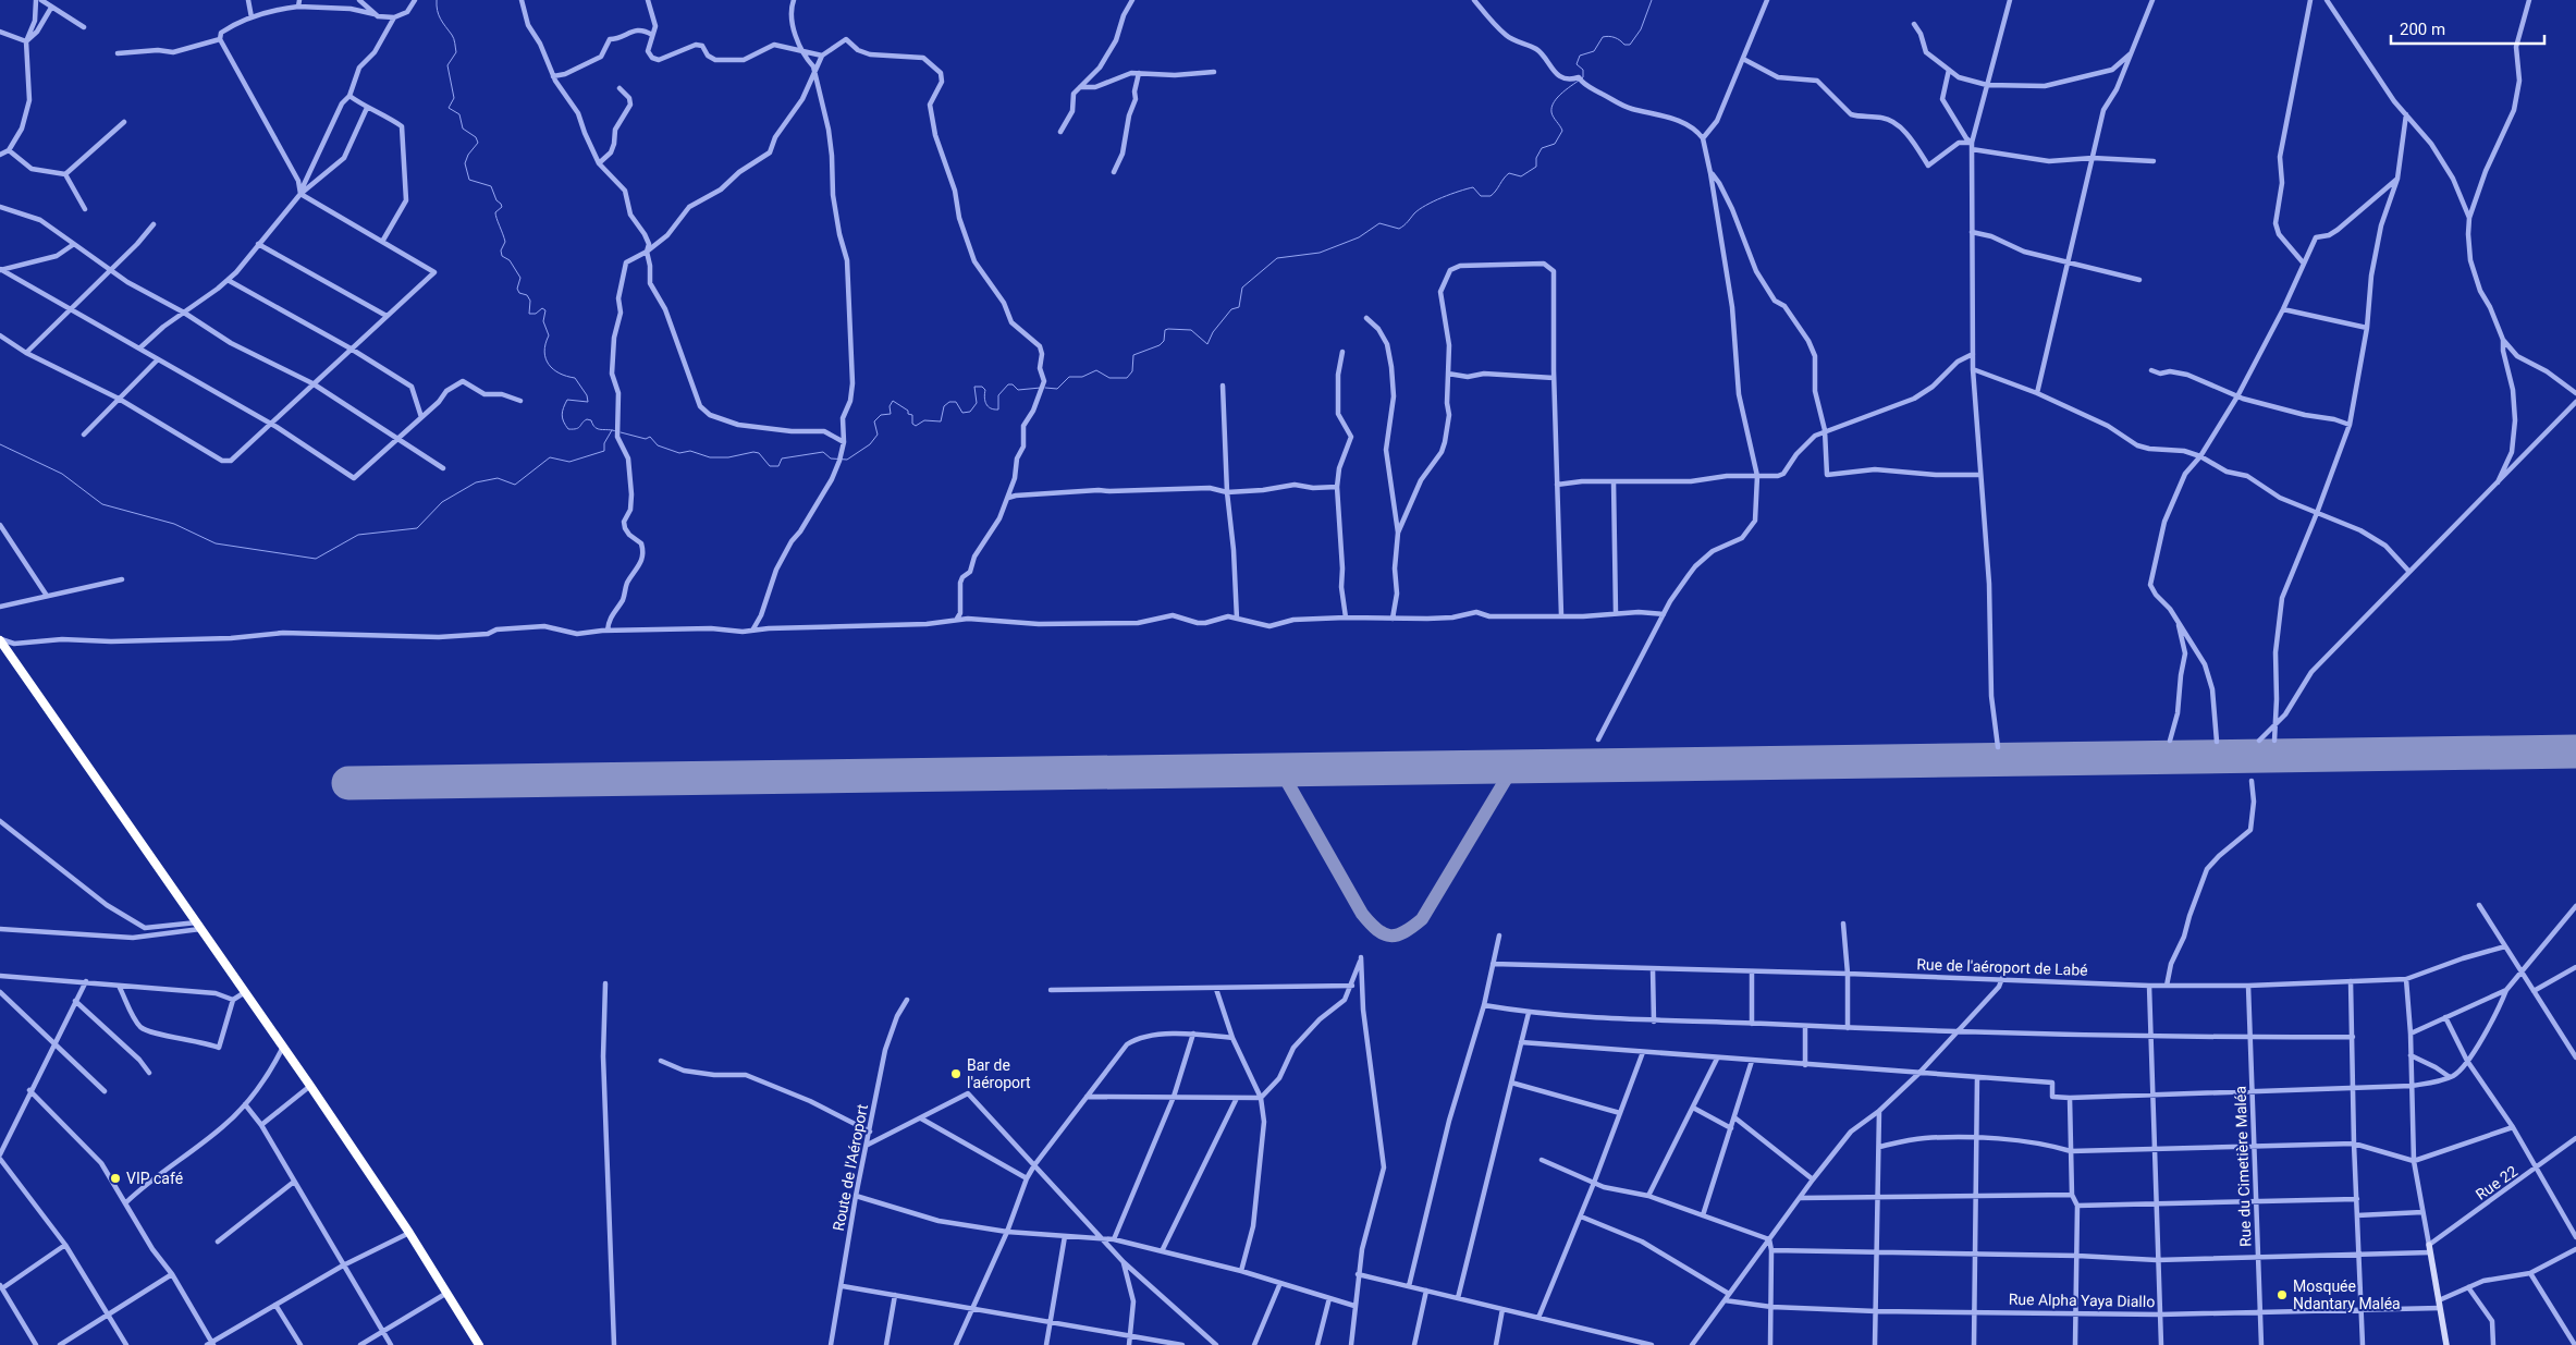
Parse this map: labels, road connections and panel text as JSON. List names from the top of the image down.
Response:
{
  "streets": {
    "street": [
      "Rue de l'aéroport de Labé",
      "Rue du Cimetière Maléa",
      "Route de l'Aéroport",
      "Rue 22",
      "Rue Alpha Yaya Diallo"
    ]
  },
  "crossings": [
    ["Rue de l'aéroport de Labé", "Rue du Cimetière Maléa"],
    ["Rue du Cimetière Maléa", "Rue Alpha Yaya Diallo"]
  ],
  "places": ["Bar de l'aéroport", "VIP café", "Mosquée Ndantary Maléa"],
  "scale_bar": "200 m"
}
